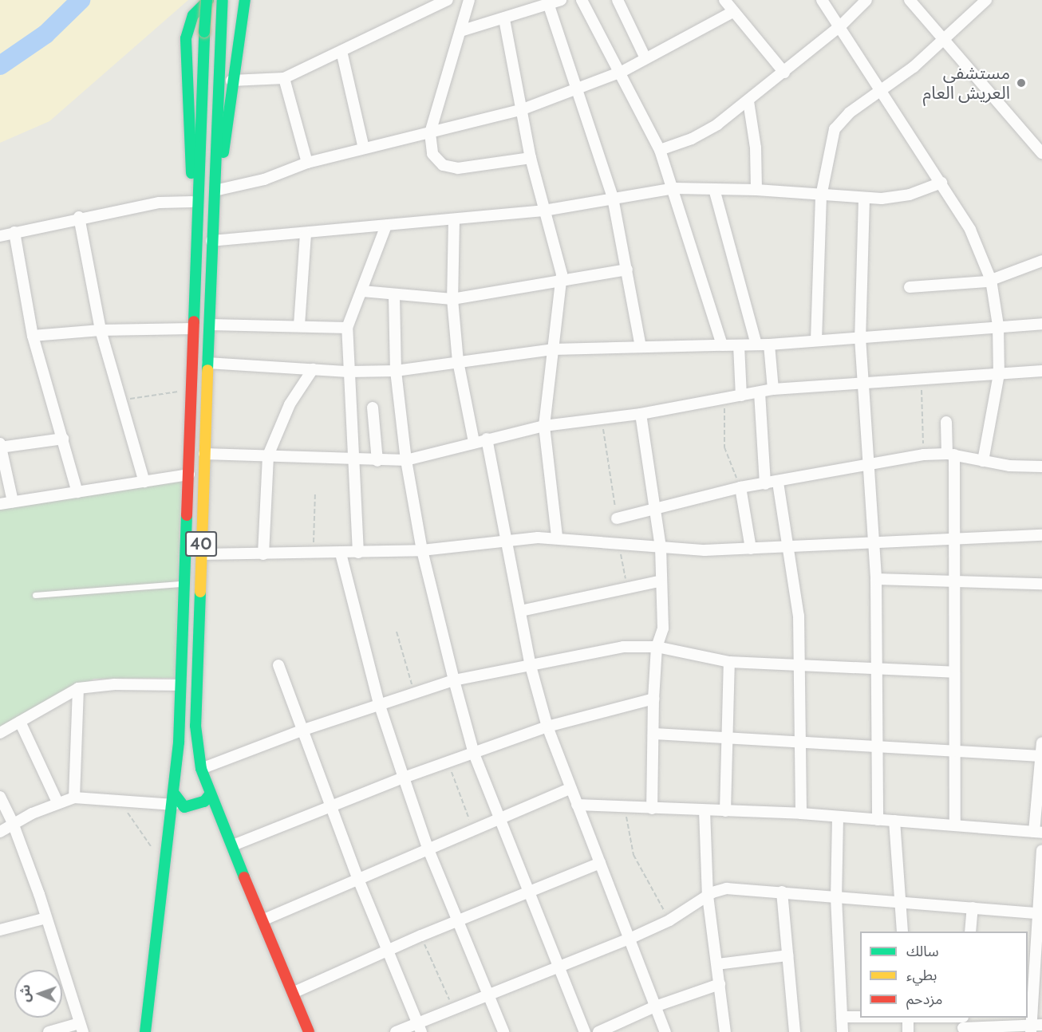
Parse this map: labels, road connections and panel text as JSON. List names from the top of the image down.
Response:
{
  "streets": {
    "main road": ["40"]
  },
  "places": ["مستشفي العريش العام"],
  "legend": ["سالك", "بطيء", "مزدحم"],
  "north": "left"
}
